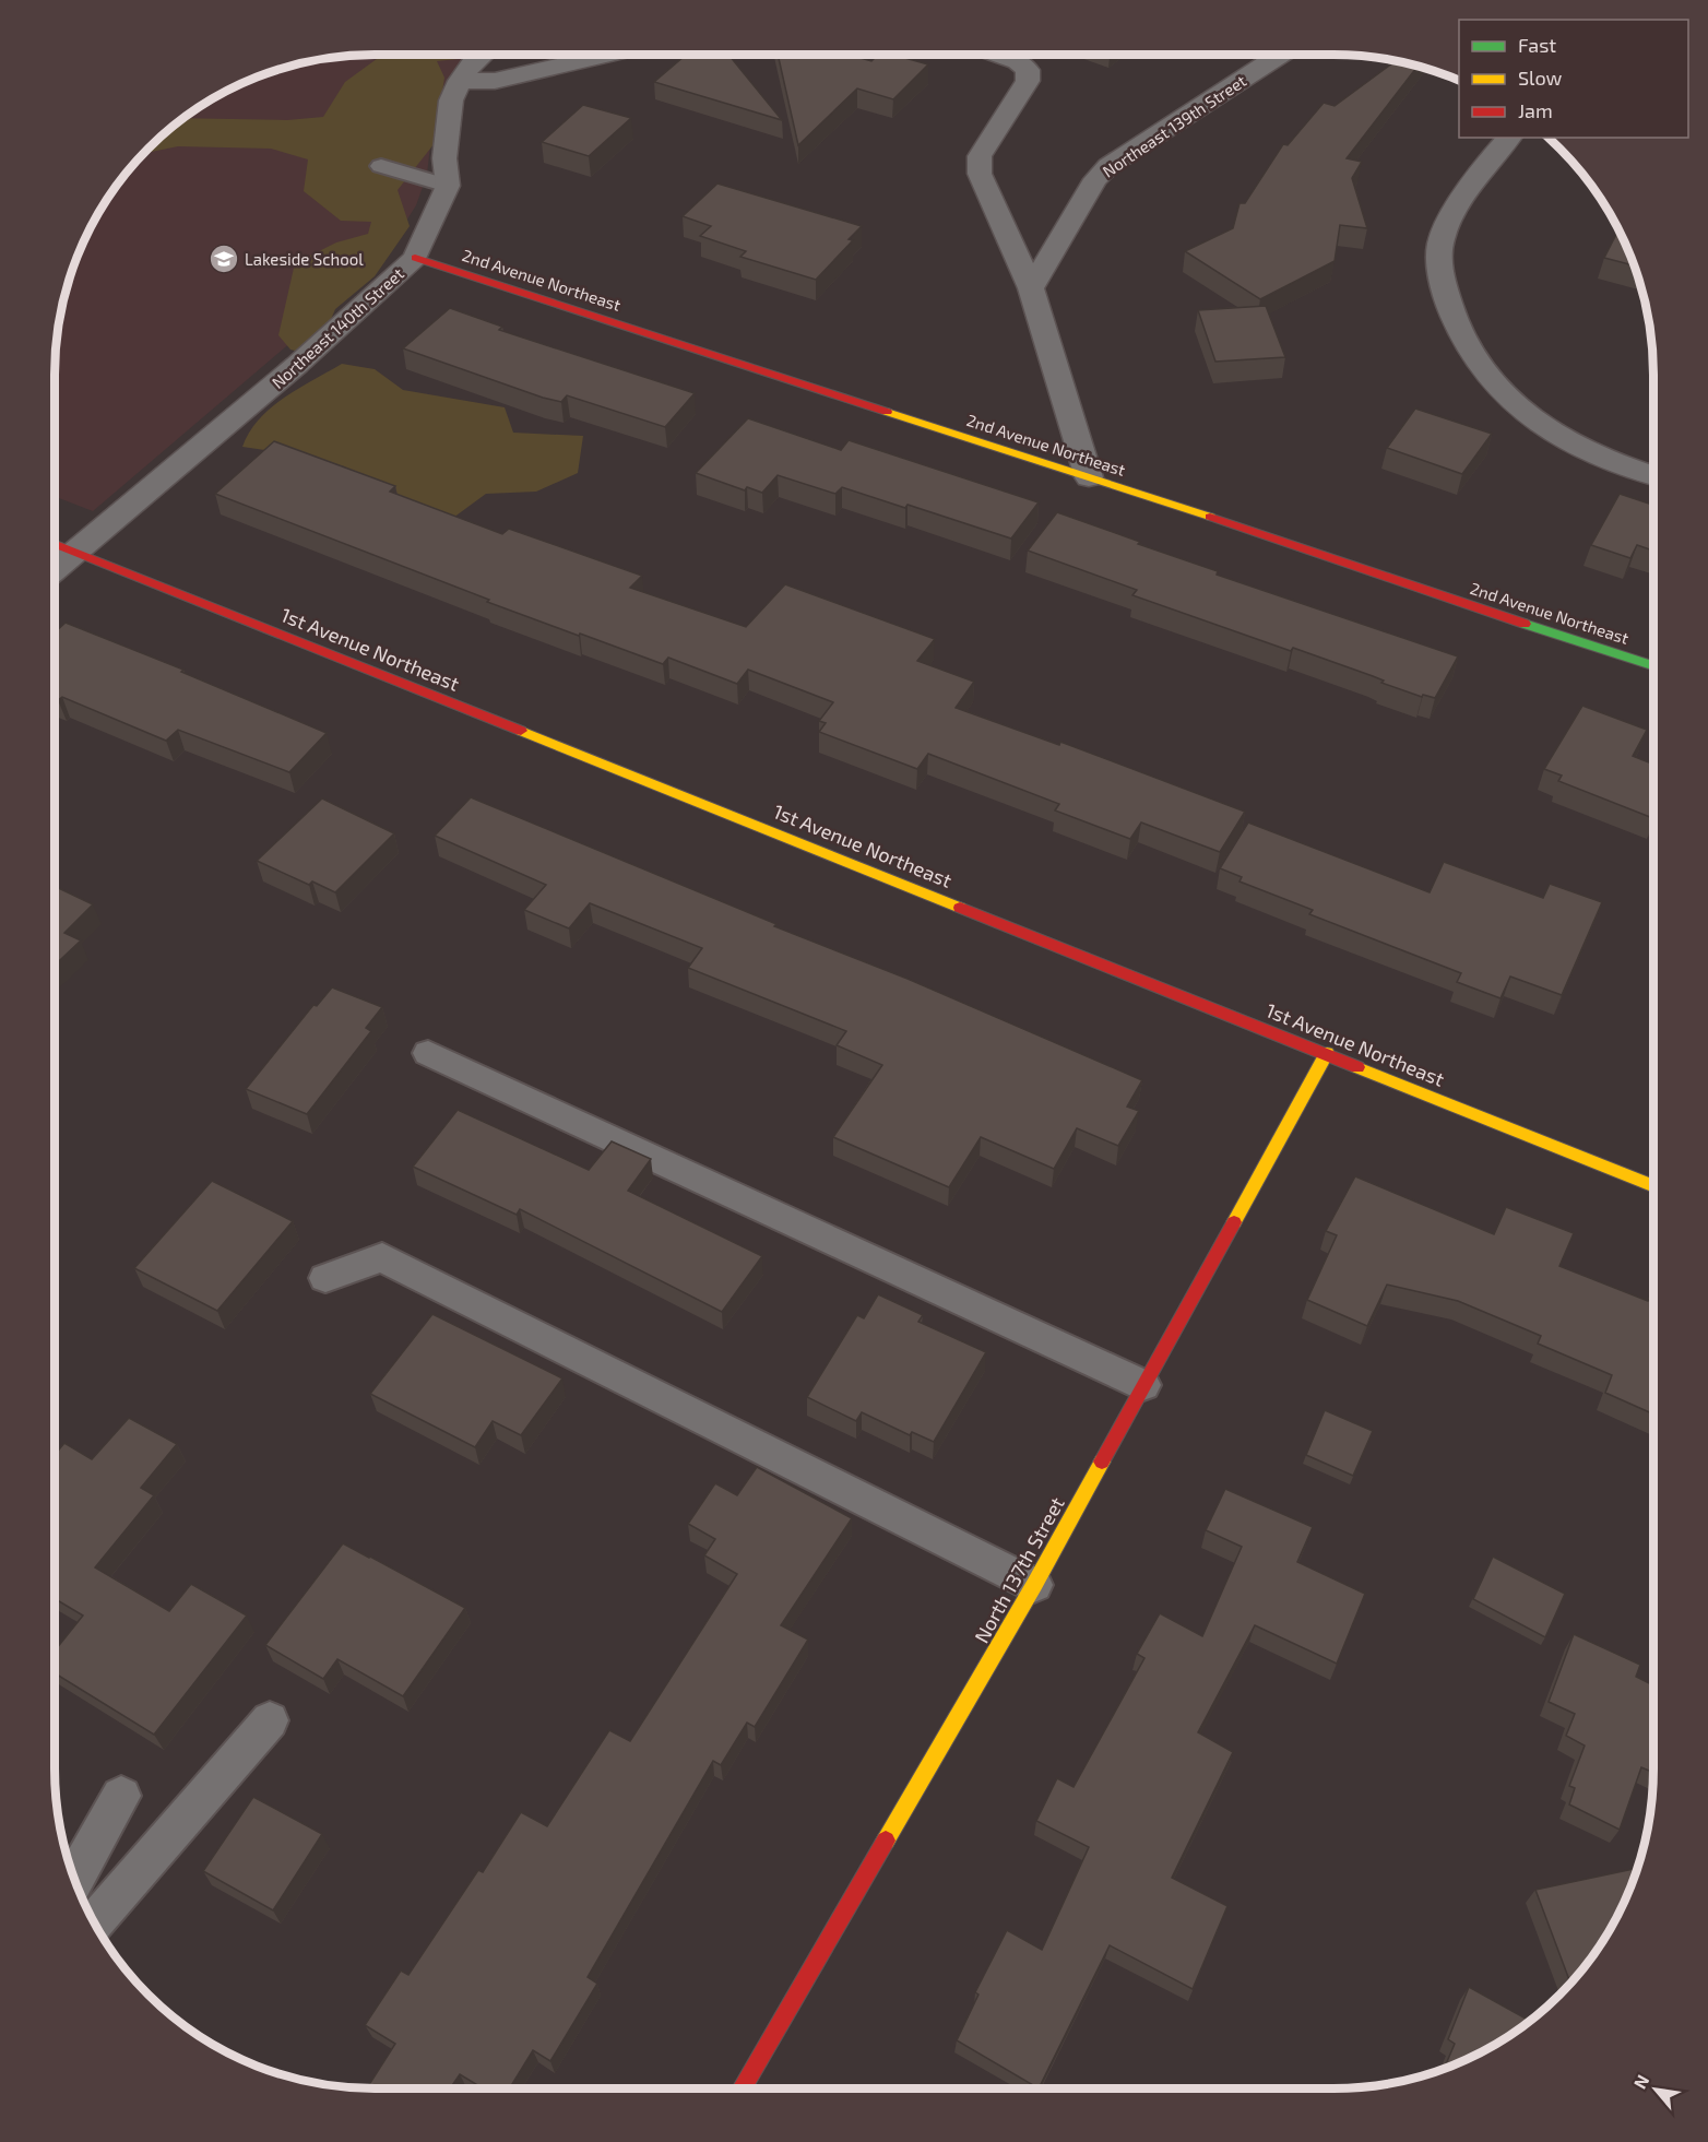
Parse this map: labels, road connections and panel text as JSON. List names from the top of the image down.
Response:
{
  "streets": {
    "street": [
      "Northeast 139th Street",
      "2nd Avenue Northeast",
      "Northeast 140th Street",
      "1st Avenue Northeast",
      "North 137th Street"
    ]
  },
  "crossings": [
    ["2nd Avenue Northeast", "Northeast 140th Street"],
    ["Northeast 140th Street", "1st Avenue Northeast"],
    ["1st Avenue Northeast", "North 137th Street"]
  ],
  "places": {
    "school or university": ["Lakeside School"]
  },
  "legend": ["Fast", "Slow", "Jam"],
  "north": "top left"
}
